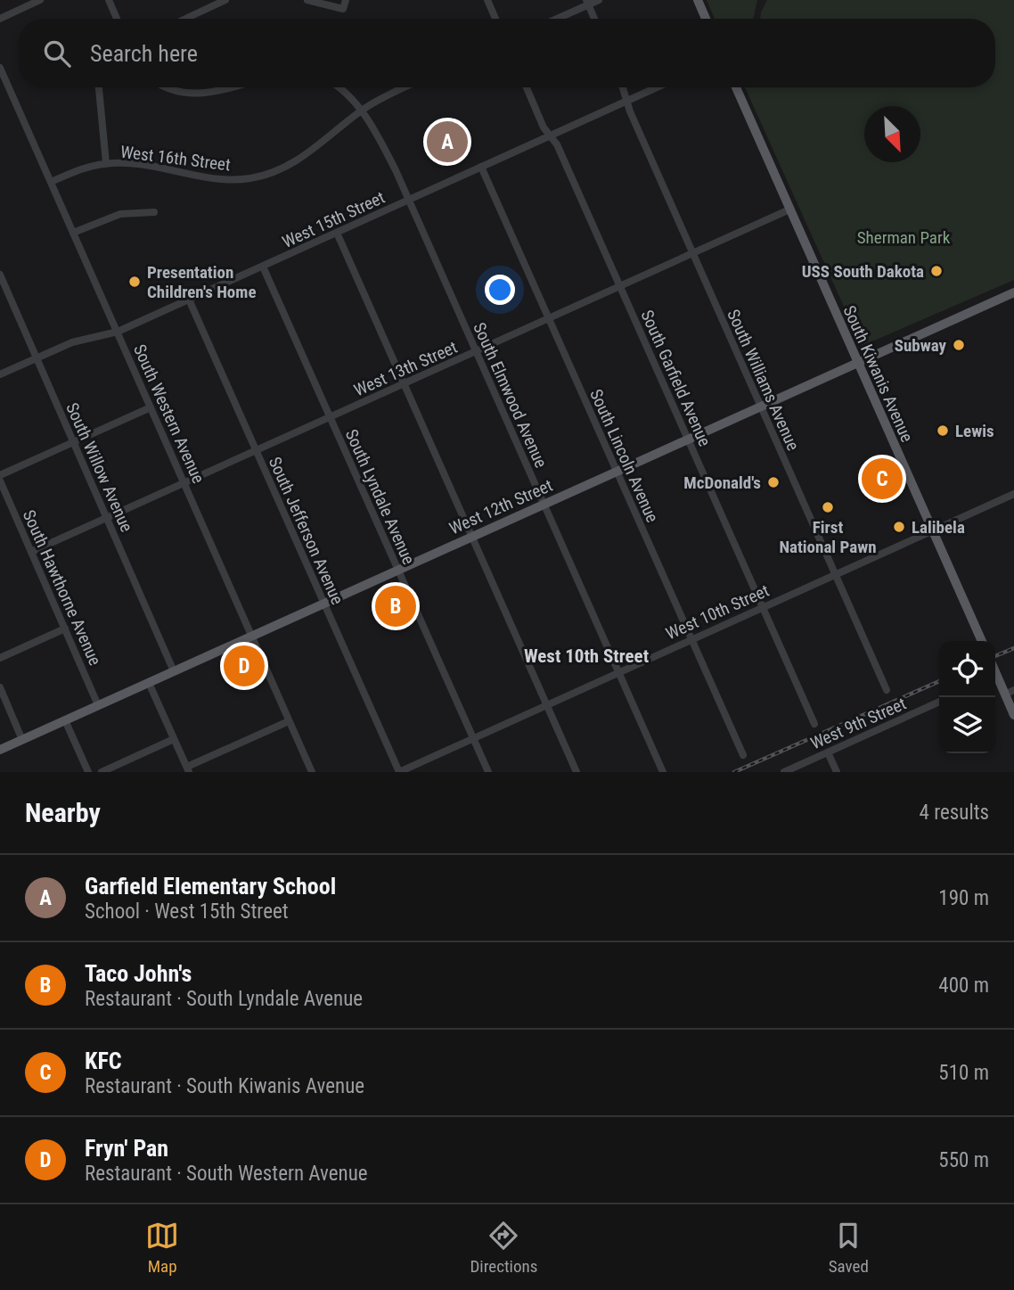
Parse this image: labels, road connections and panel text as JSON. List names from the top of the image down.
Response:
{
  "streets": {
    "main road": ["South Kiwanis Avenue", "West 12th Street"],
    "street": [
      "West 16th Street",
      "West 15th Street",
      "West 13th Street",
      "South Garfield Avenue",
      "South Williams Avenue",
      "South Elmwood Avenue",
      "South Western Avenue",
      "South Lincoln Avenue",
      "South Willow Avenue",
      "South Lyndale Avenue",
      "South Jefferson Avenue",
      "South Hawthorne Avenue",
      "West 10th Street",
      "West 9th Street"
    ]
  },
  "crossings": [
    ["West 16th Street", "South Elmwood Avenue"],
    ["West 16th Street", "South Western Avenue"],
    ["West 15th Street", "South Garfield Avenue"],
    ["West 15th Street", "South Williams Avenue"],
    ["West 15th Street", "South Elmwood Avenue"],
    ["West 15th Street", "South Western Avenue"],
    ["West 15th Street", "South Lincoln Avenue"],
    ["West 15th Street", "South Willow Avenue"],
    ["West 15th Street", "South Lyndale Avenue"],
    ["West 15th Street", "South Jefferson Avenue"],
    ["West 13th Street", "South Kiwanis Avenue"],
    ["West 13th Street", "South Garfield Avenue"],
    ["West 13th Street", "South Williams Avenue"],
    ["West 13th Street", "South Elmwood Avenue"],
    ["West 13th Street", "South Western Avenue"],
    ["West 13th Street", "South Lincoln Avenue"],
    ["West 13th Street", "South Willow Avenue"],
    ["West 13th Street", "South Lyndale Avenue"],
    ["West 13th Street", "South Jefferson Avenue"],
    ["West 13th Street", "South Hawthorne Avenue"],
    ["South Kiwanis Avenue", "West 12th Street"],
    ["South Kiwanis Avenue", "West 10th Street"],
    ["South Garfield Avenue", "West 12th Street"],
    ["South Garfield Avenue", "West 10th Street"],
    ["South Williams Avenue", "West 12th Street"],
    ["South Williams Avenue", "West 10th Street"],
    ["South Elmwood Avenue", "West 12th Street"],
    ["South Elmwood Avenue", "West 10th Street"],
    ["South Western Avenue", "West 12th Street"],
    ["South Lincoln Avenue", "West 12th Street"],
    ["South Lincoln Avenue", "West 10th Street"],
    ["South Willow Avenue", "West 12th Street"],
    ["South Lyndale Avenue", "West 12th Street"],
    ["South Lyndale Avenue", "West 10th Street"],
    ["West 12th Street", "South Jefferson Avenue"],
    ["West 12th Street", "South Hawthorne Avenue"],
    ["South Jefferson Avenue", "West 10th Street"]
  ],
  "districts": ["West 10th Street"],
  "parks": ["Sherman Park"],
  "places": [
    "USS South Dakota",
    "Presentation Children's Home",
    "Subway",
    "Lewis",
    "McDonald's",
    "First National Pawn",
    "Lalibela"
  ],
  "north": "bottom right",
  "page": {
    "search": "Search here",
    "pins": [
      "A",
      "C",
      "B",
      "D"
    ],
    "heading": ["Nearby", "4 results"],
    "list": [
      {
        "mark": "A",
        "name": "Garfield Elementary School",
        "note": "School · West 15th Street",
        "value": "190 m"
      },
      {
        "mark": "B",
        "name": "Taco John's",
        "note": "Restaurant · South Lyndale Avenue",
        "value": "400 m"
      },
      {
        "mark": "C",
        "name": "KFC",
        "note": "Restaurant · South Kiwanis Avenue",
        "value": "510 m"
      },
      {
        "mark": "D",
        "name": "Fryn' Pan",
        "note": "Restaurant · South Western Avenue",
        "value": "550 m"
      }
    ],
    "nav": ["Map", "Directions", "Saved"]
  }
}
